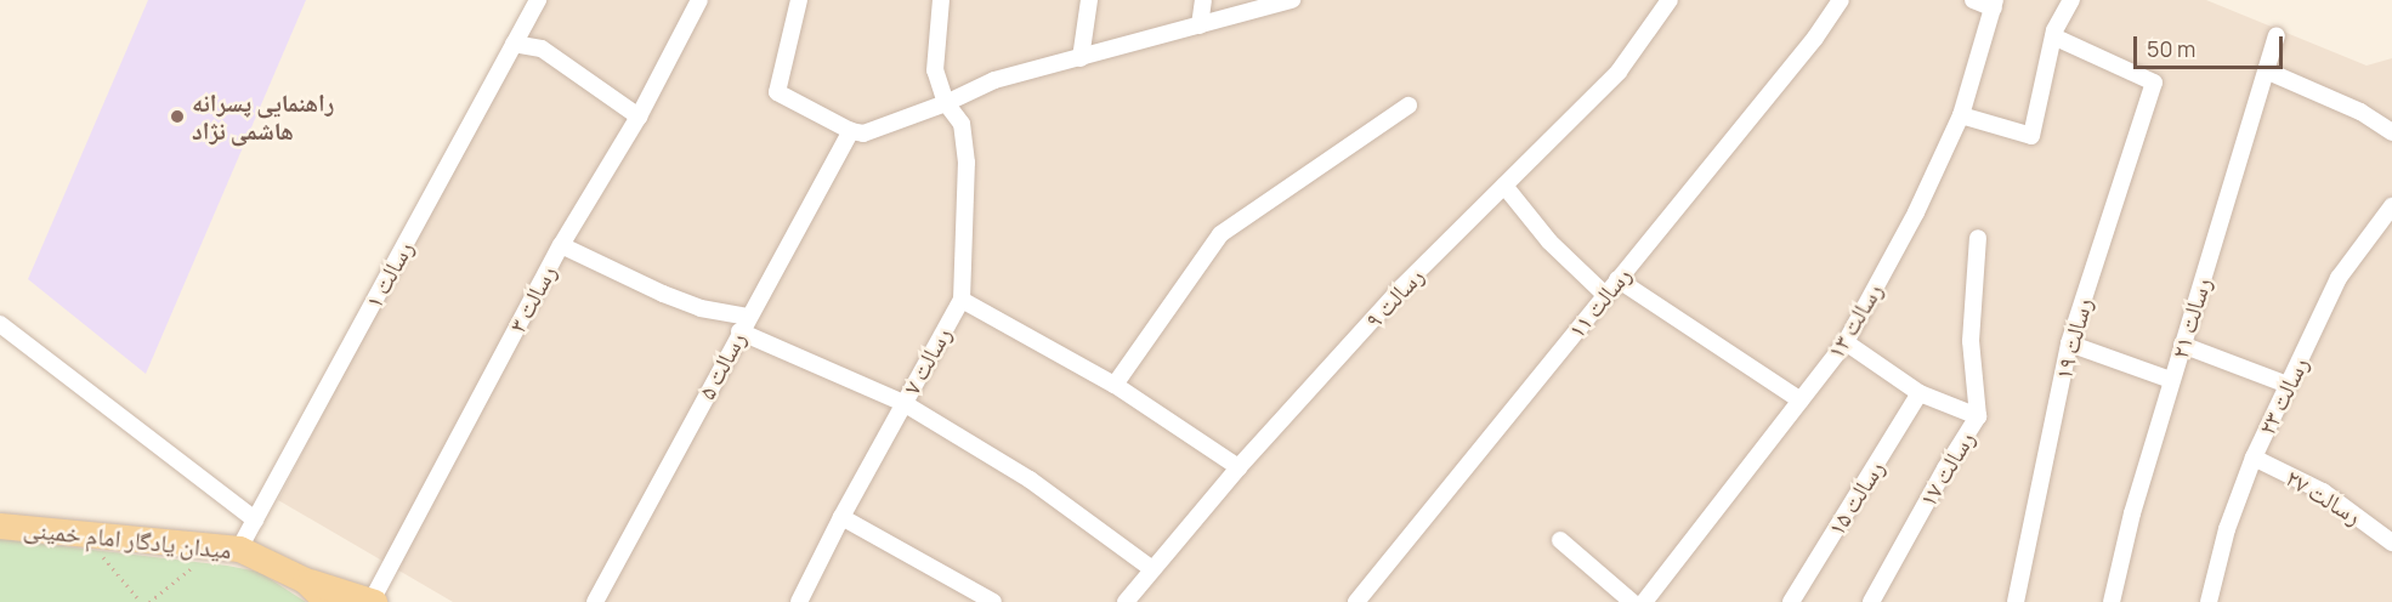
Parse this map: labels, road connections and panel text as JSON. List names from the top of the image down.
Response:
{
  "streets": {
    "main road": ["میدان یادگار امام خمینی"],
    "street": [
      "رسالت ۱",
      "رسالت ۹",
      "رسالت ۳",
      "رسالت ۱۱",
      "رسالت ۲۱",
      "رسالت ۱۳",
      "رسالت ۱۹",
      "رسالت ۷",
      "رسالت ۵",
      "رسالت ۲۳",
      "رسالت ۱۷",
      "رسالت ۲۷",
      "رسالت ۱۵"
    ]
  },
  "crossings": [
    ["رسالت ۱", "میدان یادگار امام خمینی"],
    ["رسالت ۲۳", "رسالت ۲۷"]
  ],
  "places": ["راهنمایی پسرانه هاشمی نژاد"],
  "scale_bar": "50 m"
}
